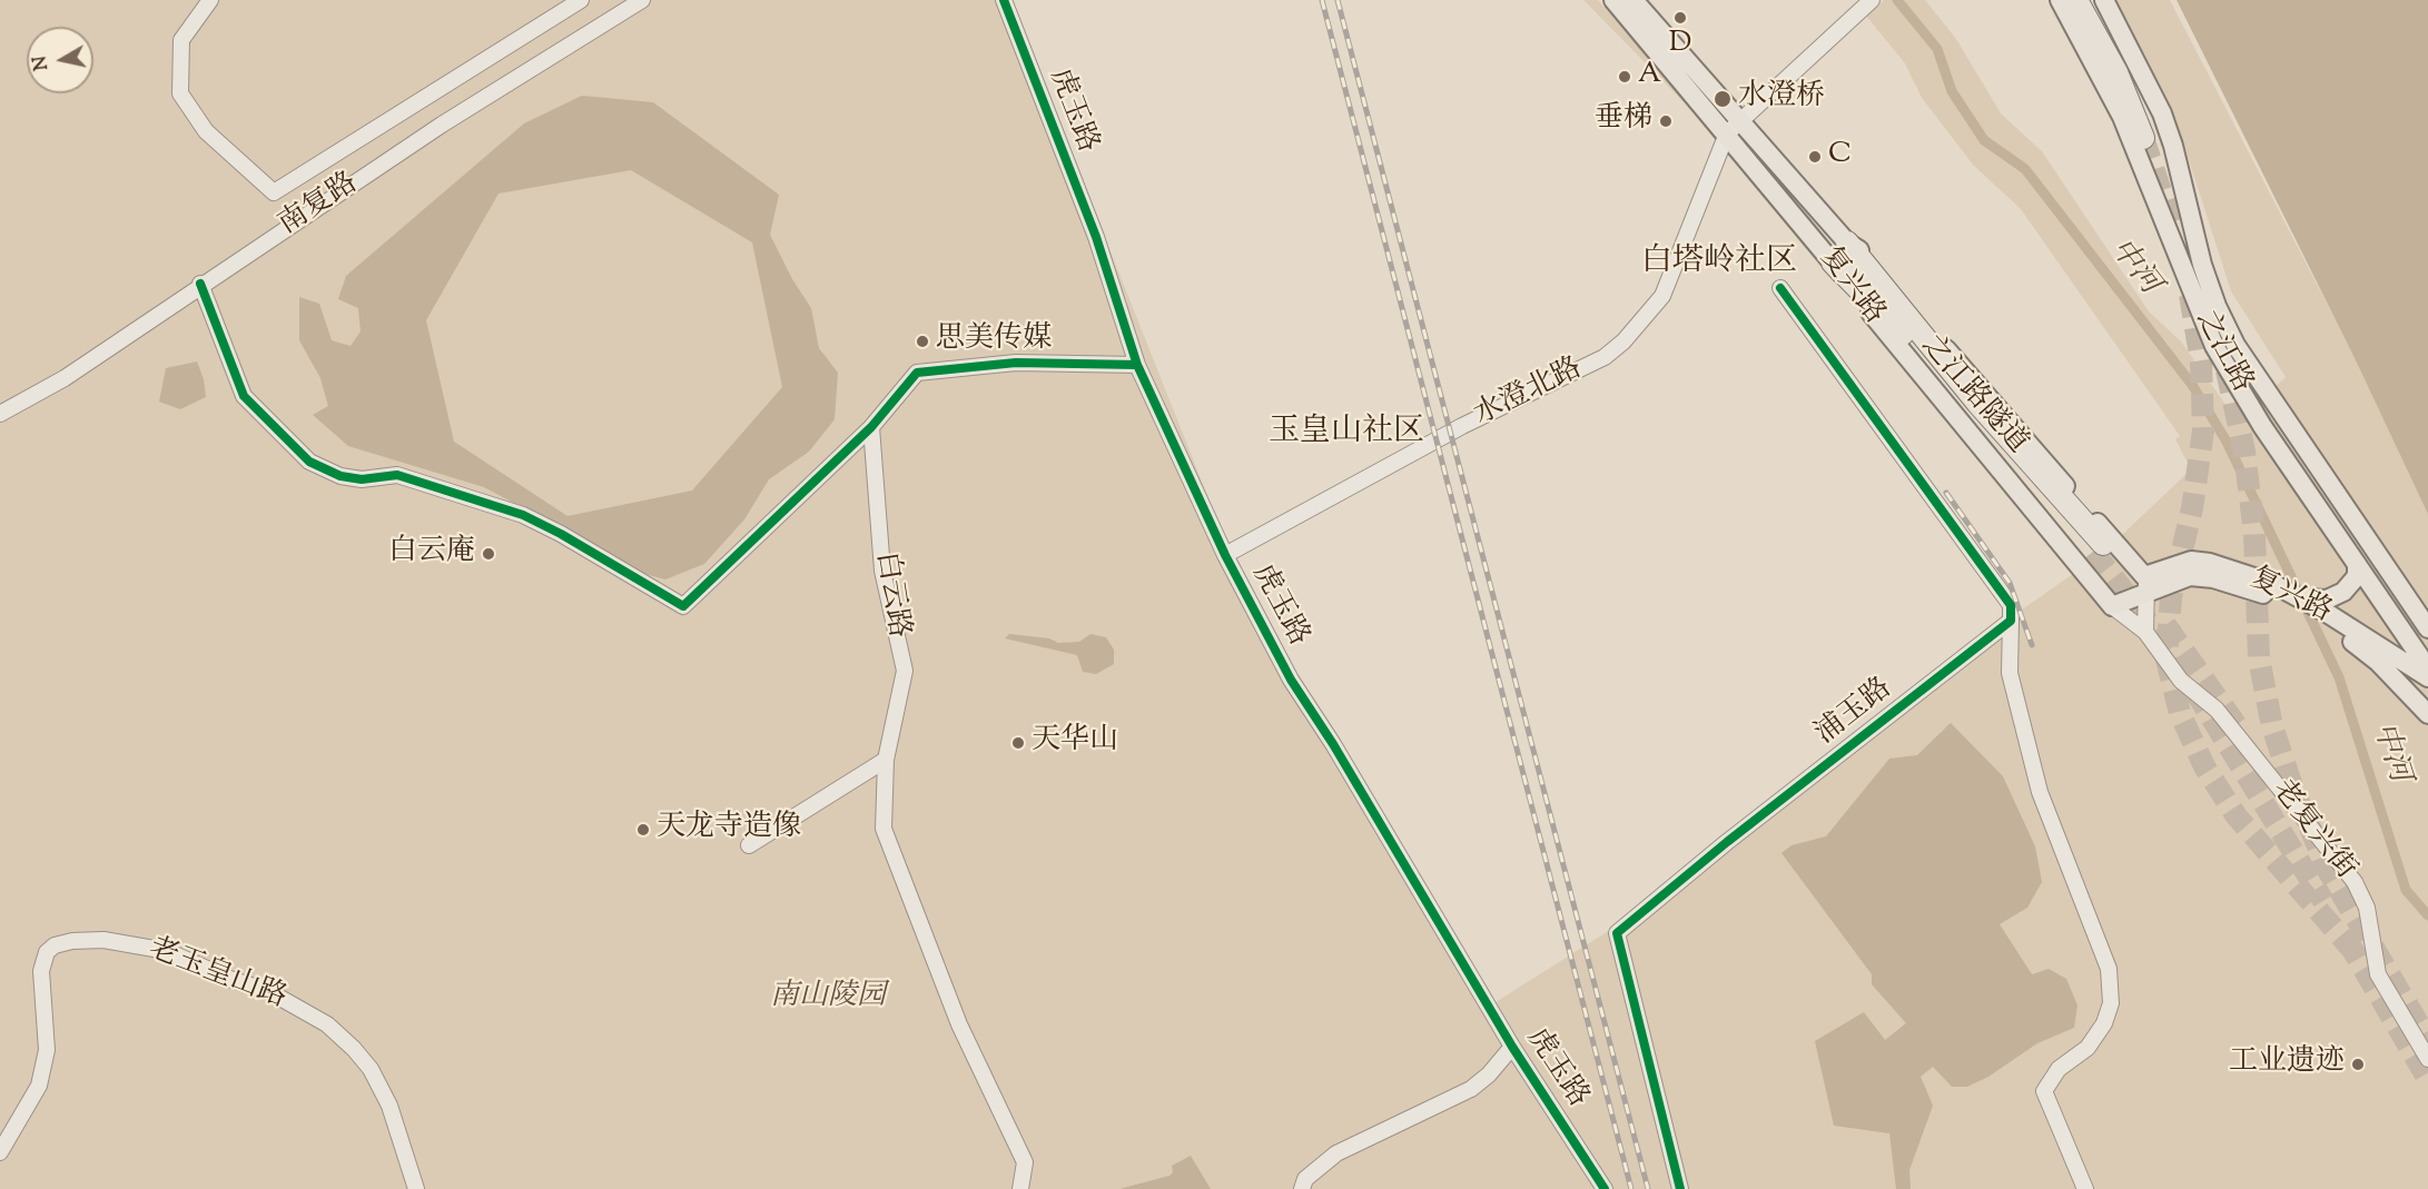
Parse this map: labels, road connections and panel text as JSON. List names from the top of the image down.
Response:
{
  "streets": {
    "highway": ["之江路隧道"],
    "main road": ["复兴路", "之江路"],
    "street": [
      "虎玉路",
      "南复路",
      "水澄北路",
      "白云路",
      "浦玉路",
      "老复兴街",
      "老玉皇山路"
    ]
  },
  "crossings": [
    ["虎玉路", "水澄北路"],
    ["复兴路", "之江路"],
    ["复兴路", "水澄北路"],
    ["复兴路", "之江路隧道"],
    ["复兴路", "老复兴街"]
  ],
  "districts": ["白塔岭社区", "玉皇山社区"],
  "water": ["中河"],
  "parks": ["南山陵园"],
  "places": [
    "D",
    "A",
    "水澄桥",
    "垂梯",
    "C",
    "思美传媒",
    "白云庵",
    "天华山",
    "天龙寺造像",
    "工业遗迹"
  ],
  "north": "left"
}
